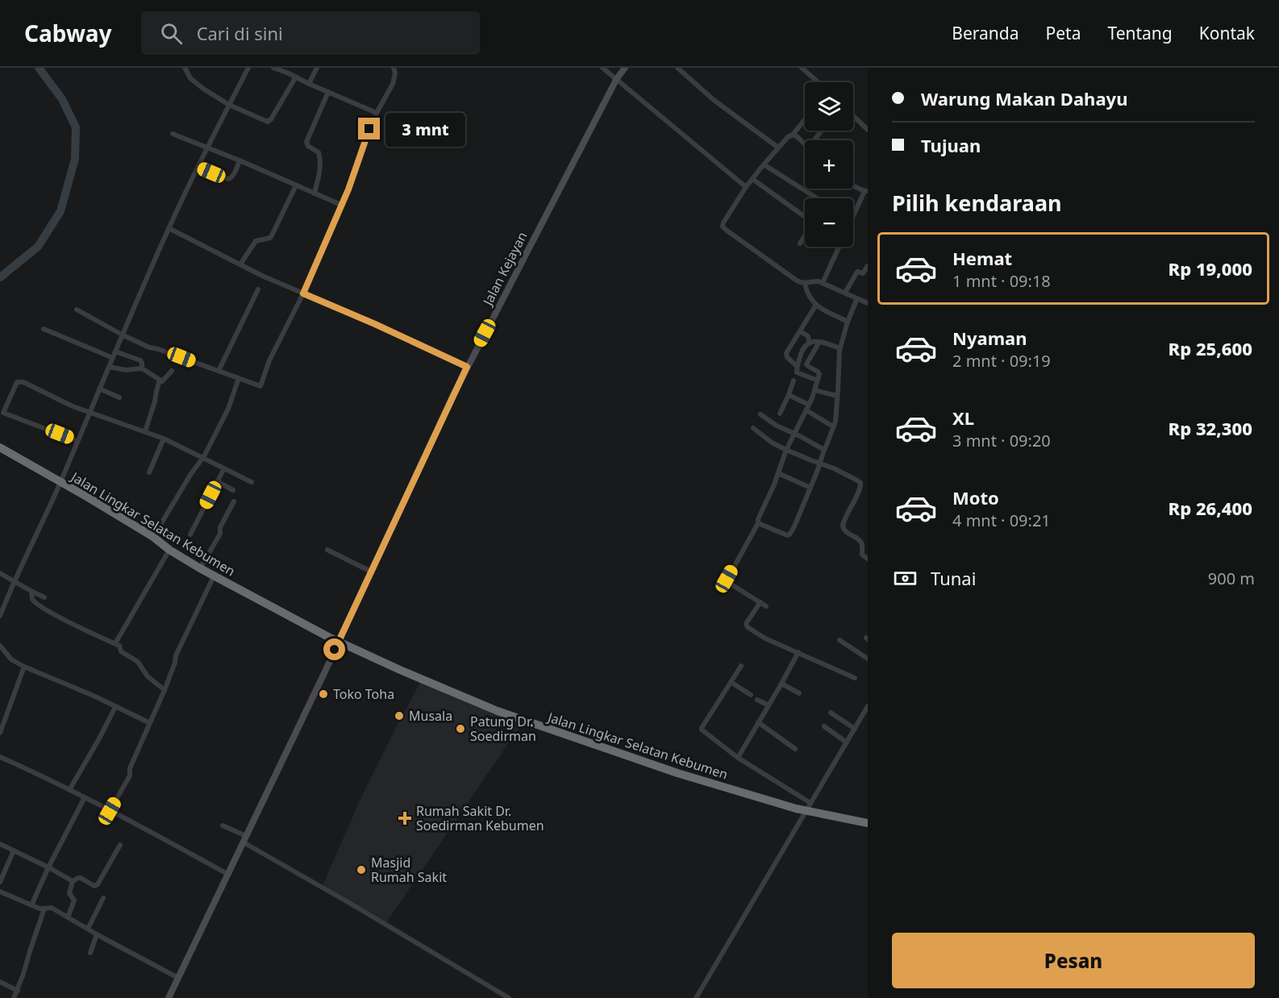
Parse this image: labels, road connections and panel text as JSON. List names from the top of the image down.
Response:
{
  "streets": {
    "highway": ["Jalan Lingkar Selatan Kebumen"],
    "main road": ["Jalan Kejayan"]
  },
  "crossings": [
    ["Jalan Kejayan", "Jalan Lingkar Selatan Kebumen"]
  ],
  "places": {
    "other": [
      "Toko Toha",
      "Musala",
      "Patung Dr. Soedirman",
      "Masjid Rumah Sakit"
    ],
    "health": ["Rumah Sakit Dr. Soedirman Kebumen"]
  },
  "page": {
    "header": "Cabway",
    "search": "Cari di sini",
    "nav": [
      "Beranda",
      "Peta",
      "Tentang",
      "Kontak"
    ],
    "banner": ["Warung Makan Dahayu", "Tujuan"],
    "map_buttons": ["+", "−"],
    "bubble": "3 mnt",
    "heading": "Pilih kendaraan",
    "list": [
      {
        "name": "Hemat",
        "note": "1 mnt · 09:18",
        "value": "Rp 19,000"
      },
      {
        "name": "Nyaman",
        "note": "2 mnt · 09:19",
        "value": "Rp 25,600"
      },
      {
        "name": "XL",
        "note": "3 mnt · 09:20",
        "value": "Rp 32,300"
      },
      {
        "name": "Moto",
        "note": "4 mnt · 09:21",
        "value": "Rp 26,400"
      }
    ],
    "pay": ["Tunai", "900 m"],
    "buttons": "Pesan"
  }
}
